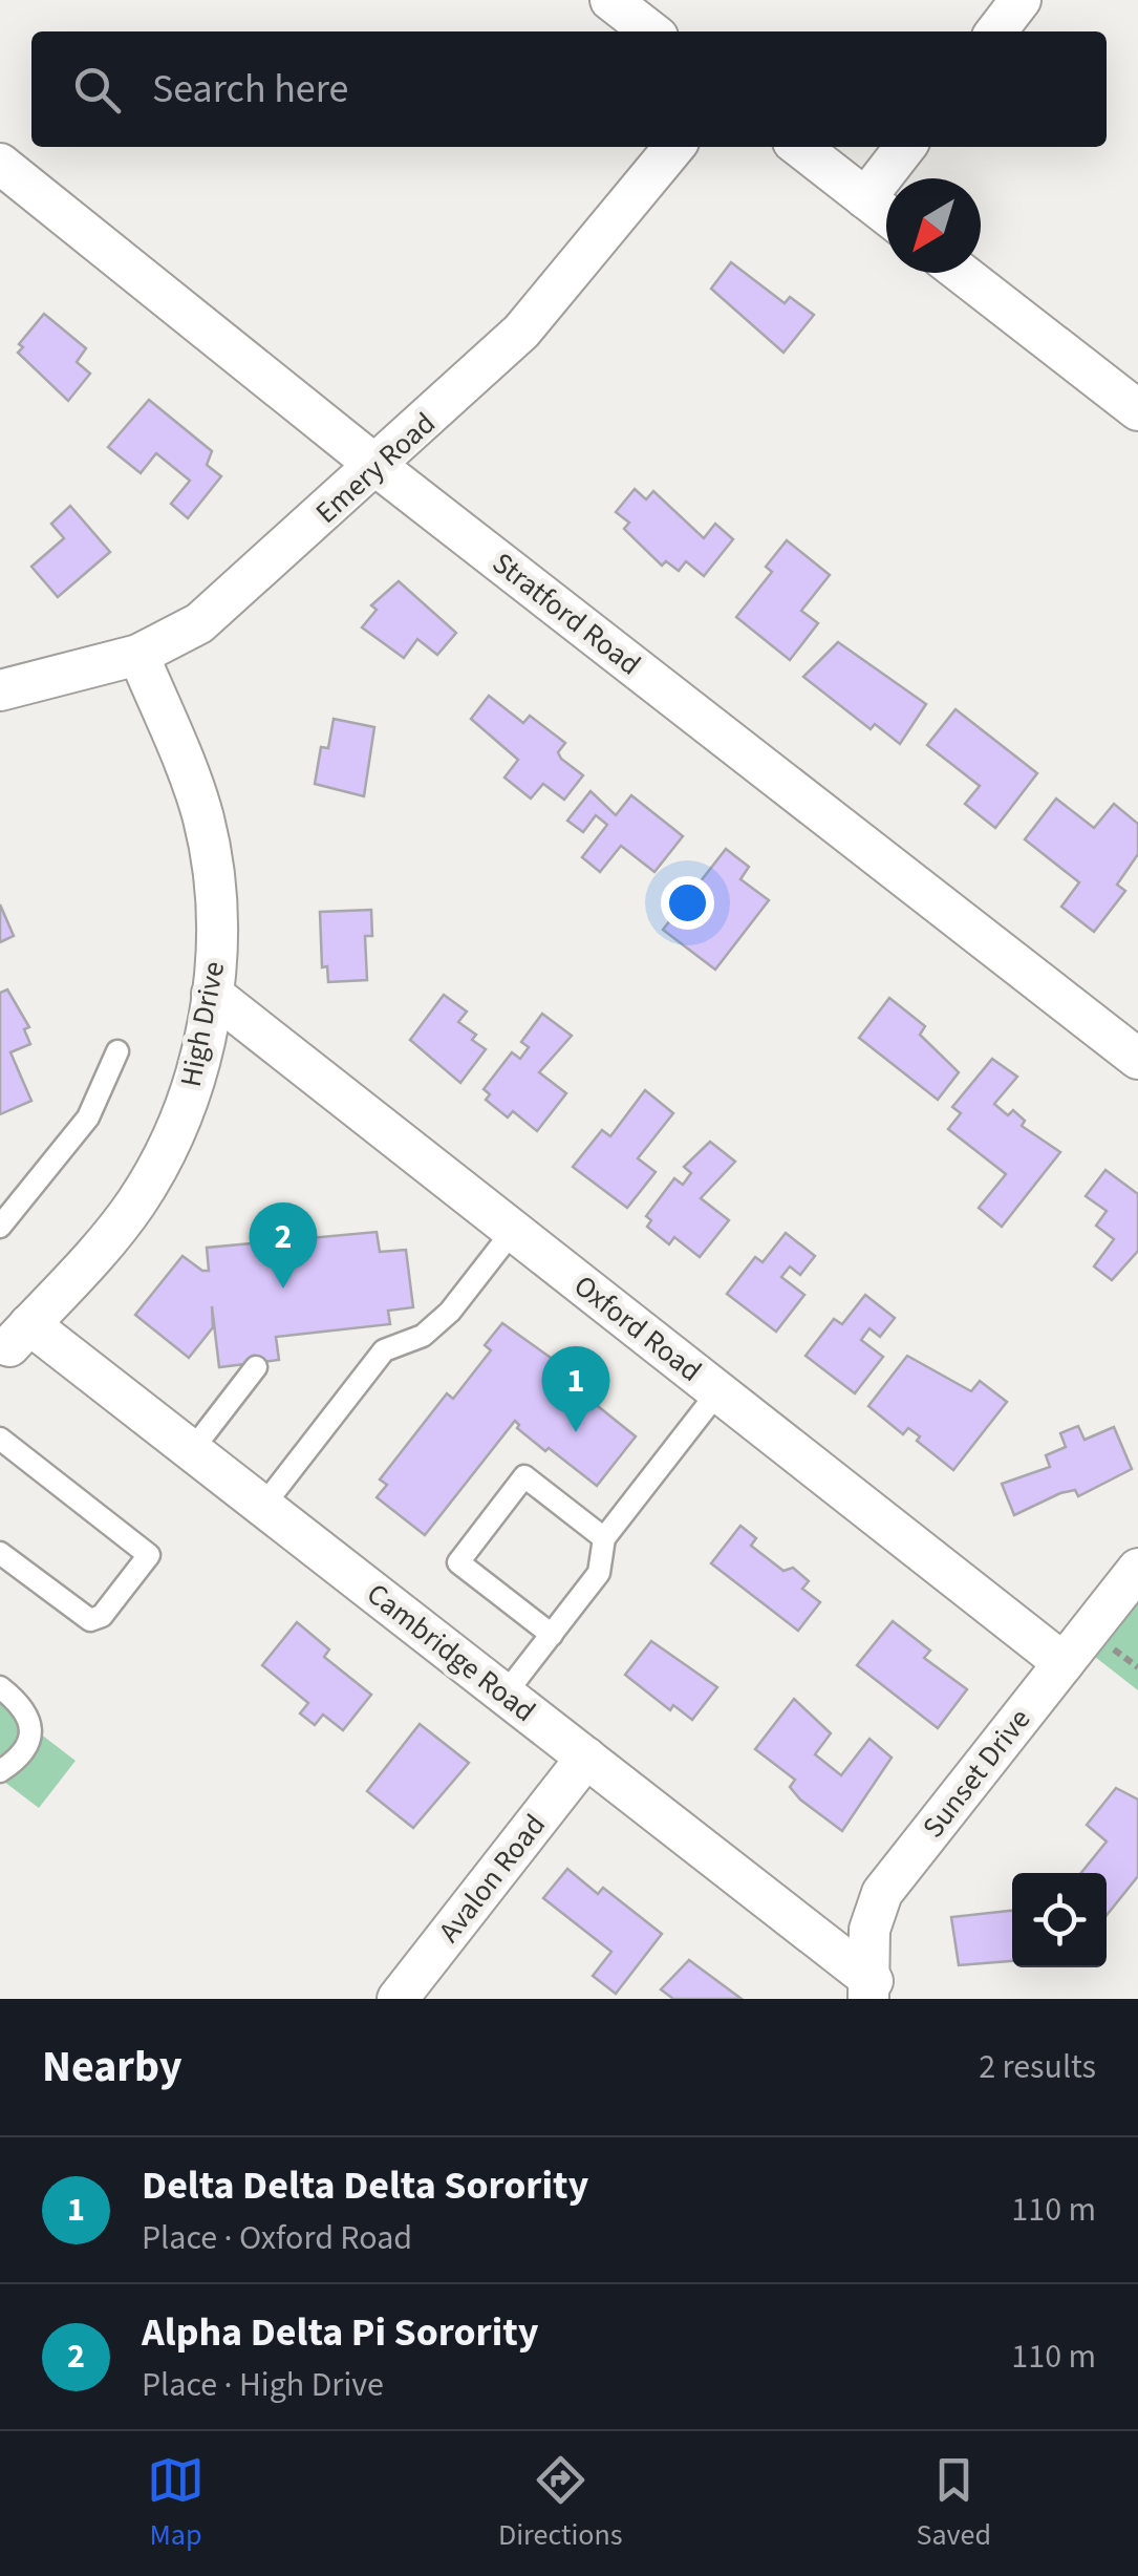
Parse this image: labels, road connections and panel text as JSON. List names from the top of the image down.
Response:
{
  "streets": {
    "street": [
      "Emery Road",
      "Stratford Road",
      "High Drive",
      "Oxford Road",
      "Cambridge Road",
      "Sunset Drive",
      "Avalon Road"
    ]
  },
  "crossings": [
    ["Emery Road", "Stratford Road"],
    ["Emery Road", "High Drive"],
    ["High Drive", "Oxford Road"],
    ["High Drive", "Cambridge Road"],
    ["Oxford Road", "Sunset Drive"],
    ["Cambridge Road", "Sunset Drive"],
    ["Cambridge Road", "Avalon Road"]
  ],
  "north": "bottom left",
  "page": {
    "search": "Search here",
    "pins": ["2", "1"],
    "heading": ["Nearby", "2 results"],
    "list": [
      {
        "mark": "1",
        "name": "Delta Delta Delta Sorority",
        "note": "Place · Oxford Road",
        "value": "110 m"
      },
      {
        "mark": "2",
        "name": "Alpha Delta Pi Sorority",
        "note": "Place · High Drive",
        "value": "110 m"
      }
    ],
    "nav": ["Map", "Directions", "Saved"]
  }
}
